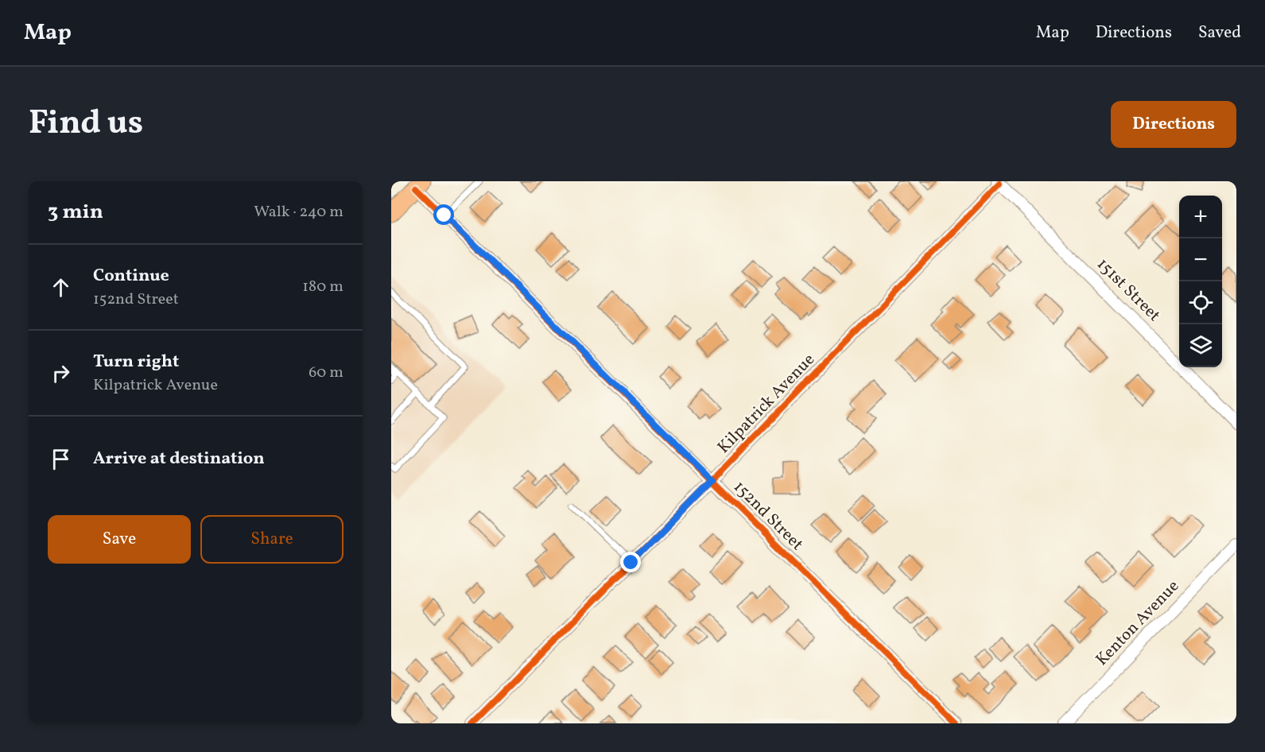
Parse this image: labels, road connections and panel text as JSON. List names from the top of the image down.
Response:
{
  "streets": {
    "street": [
      "151st Street",
      "Kilpatrick Avenue",
      "152nd Street",
      "Kenton Avenue"
    ]
  },
  "crossings": [
    ["151st Street", "Kilpatrick Avenue"],
    ["Kilpatrick Avenue", "152nd Street"]
  ],
  "page": {
    "header": "Map",
    "nav": ["Map", "Directions", "Saved"],
    "title": "Find us",
    "buttons": [
      "Directions",
      ["Save", "Share"]
    ],
    "heading": ["3 min", "Walk · 240 m"],
    "map_buttons": ["+", "−"],
    "list": [
      ["Continue", "152nd Street", "180 m"],
      ["Turn right", "Kilpatrick Avenue", "60 m"],
      "Arrive at destination"
    ]
  }
}
